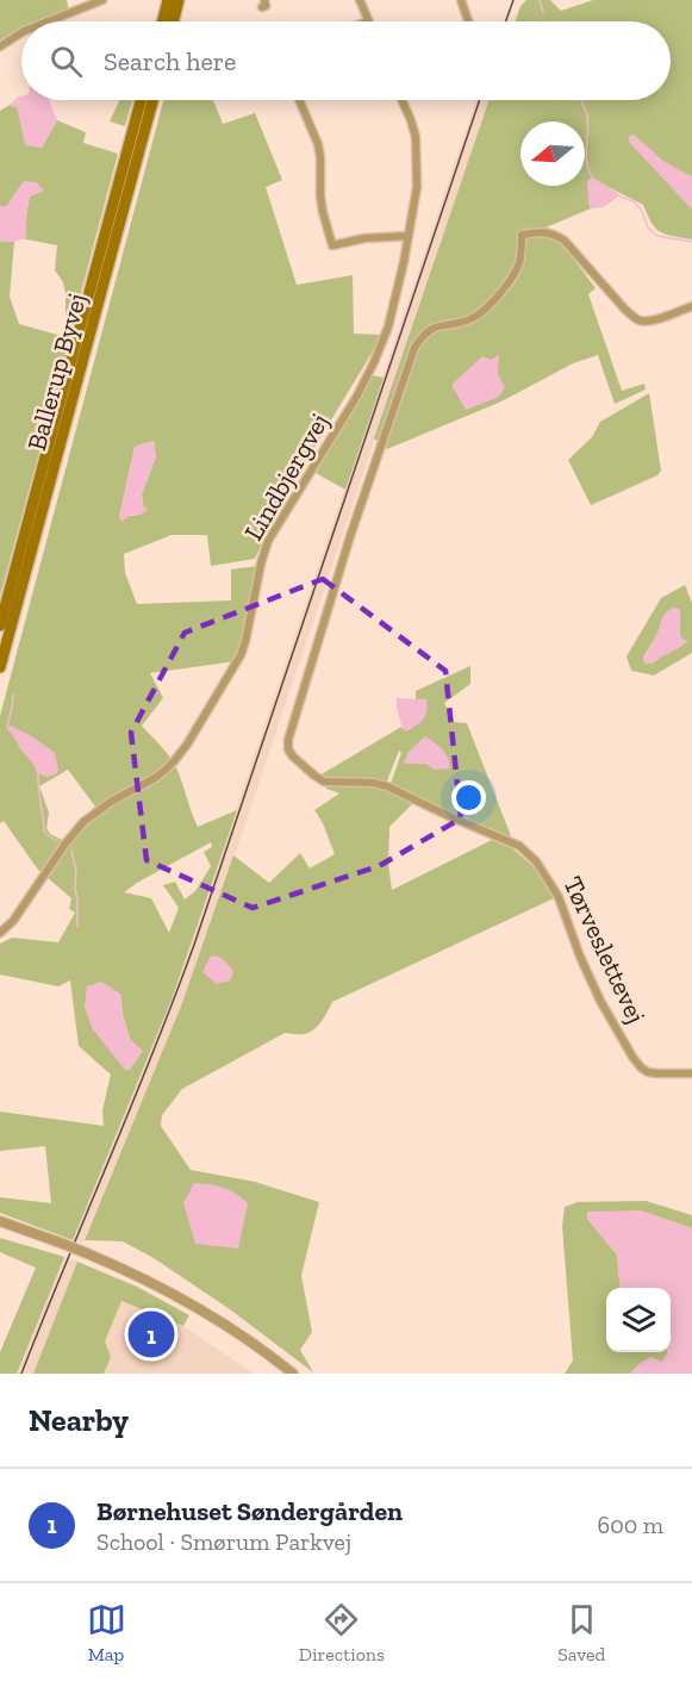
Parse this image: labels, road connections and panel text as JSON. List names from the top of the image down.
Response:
{
  "streets": {
    "main road": ["Ballerup Byvej"],
    "street": ["Lindbjergvej", "Tørveslettevej"]
  },
  "north": "left",
  "page": {
    "search": "Search here",
    "pins": "1",
    "heading": "Nearby",
    "list": [
      {
        "mark": "1",
        "name": "Børnehuset Søndergården",
        "note": "School · Smørum Parkvej",
        "value": "600 m"
      }
    ],
    "nav": ["Map", "Directions", "Saved"]
  }
}
